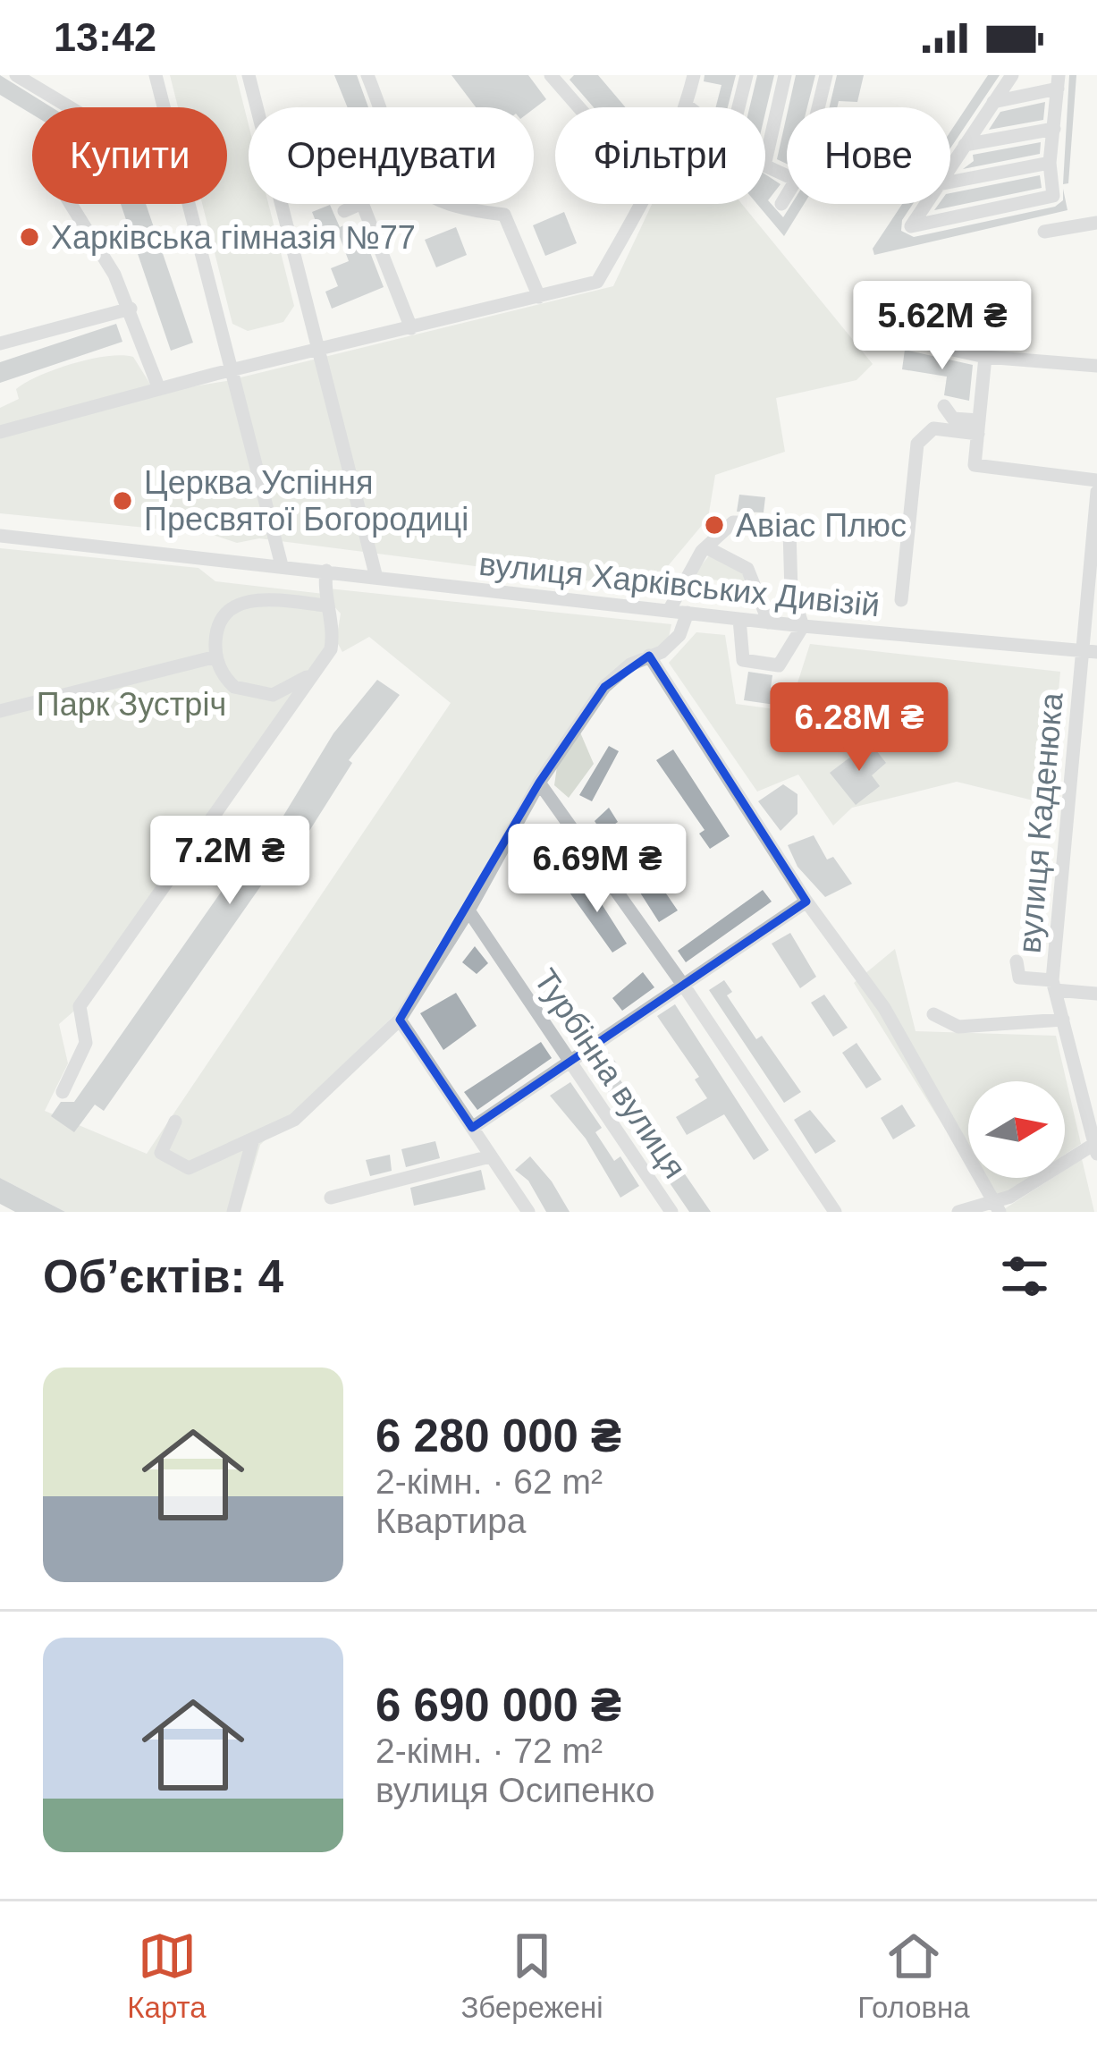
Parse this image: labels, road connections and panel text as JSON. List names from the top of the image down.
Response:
{
  "streets": {
    "street": ["вулиця Харківських Дивізій", "вулиця Каденюка", "Турбінна вулиця"]
  },
  "crossings": [
    ["вулиця Харківських Дивізій", "вулиця Каденюка"]
  ],
  "parks": ["Парк Зустріч"],
  "places": ["Харківська гімназія №77", "Церква Успіння Пресвятої Богородиці", "Авіас Плюс"],
  "north": "right",
  "page": {
    "status": "13:42",
    "chip": [
      "Купити",
      "Орендувати",
      "Фільтри",
      "Нове"
    ],
    "price": [
      "5.62M ₴",
      "6.28M ₴",
      "7.2M ₴",
      "6.69M ₴"
    ],
    "heading": "Об’єктів: 4",
    "list": [
      {
        "name": "6 280 000 ₴",
        "note": "2-кімн. · 62 m² · Квартира"
      },
      {
        "name": "6 690 000 ₴",
        "note": "2-кімн. · 72 m² · вулиця Осипенко"
      }
    ],
    "tabs": ["Карта", "Збережені", "Головна"]
  }
}
